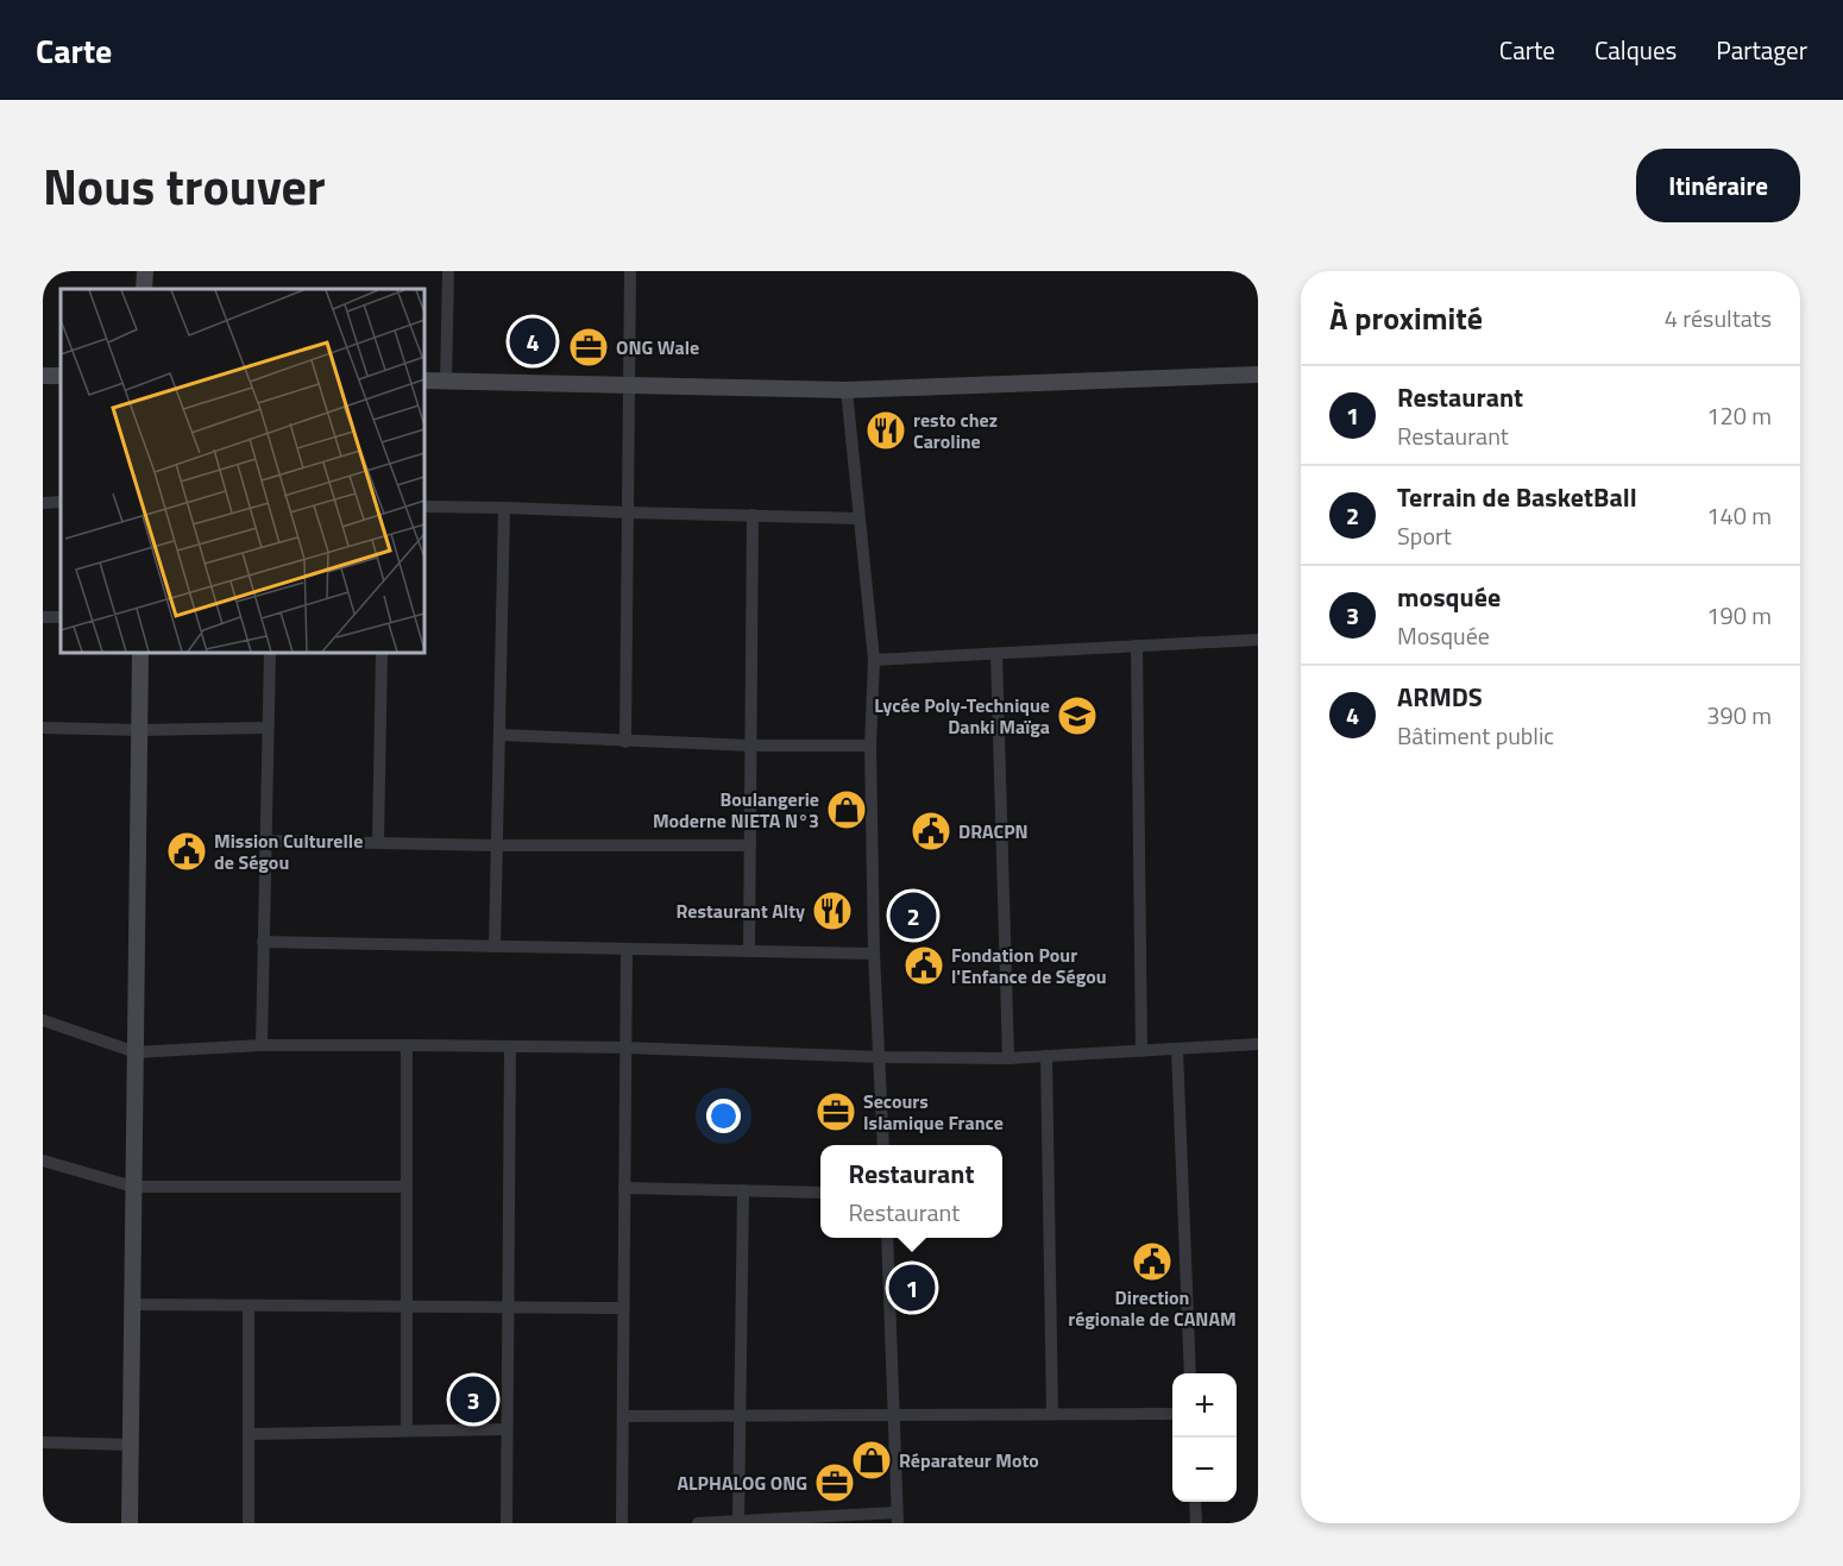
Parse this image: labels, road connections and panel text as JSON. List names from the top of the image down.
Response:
{
  "places": {
    "office": ["ONG Wale", "Secours Islamique France", "ALPHALOG ONG"],
    "restaurant": ["resto chez Caroline", "Restaurant Alty"],
    "school or university": ["Lycée Poly-Technique Danki Maïga"],
    "shop": ["Boulangerie Moderne NIETA N°3", "Réparateur Moto"],
    "public building": [
      "DRACPN",
      "Mission Culturelle de Ségou",
      "Fondation Pour l'Enfance de Ségou",
      "Direction régionale de CANAM"
    ]
  },
  "page": {
    "header": "Carte",
    "nav": ["Carte", "Calques", "Partager"],
    "title": "Nous trouver",
    "buttons": "Itinéraire",
    "heading": ["À proximité", "4 résultats"],
    "pins": [
      "4",
      "2",
      "1",
      "3"
    ],
    "list": [
      {
        "mark": "1",
        "name": "Restaurant",
        "note": "Restaurant",
        "value": "120 m"
      },
      {
        "mark": "2",
        "name": "Terrain de BasketBall",
        "note": "Sport",
        "value": "140 m"
      },
      {
        "mark": "3",
        "name": "mosquée",
        "note": "Mosquée",
        "value": "190 m"
      },
      {
        "mark": "4",
        "name": "ARMDS",
        "note": "Bâtiment public",
        "value": "390 m"
      }
    ],
    "popup": ["Restaurant", "Restaurant"],
    "map_buttons": ["+", "−"]
  }
}
